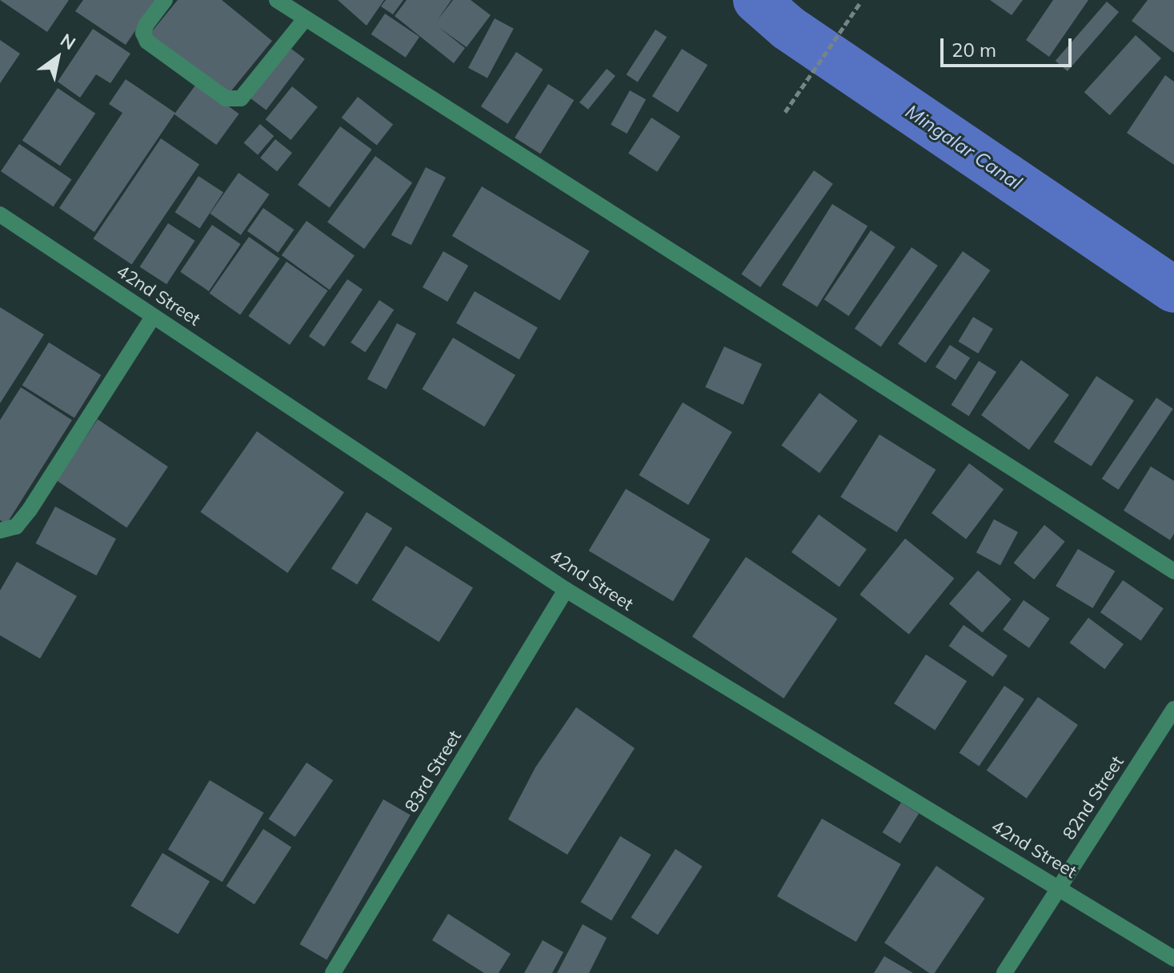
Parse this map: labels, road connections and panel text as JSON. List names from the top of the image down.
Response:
{
  "streets": {
    "street": ["42nd Street", "83rd Street", "82nd Street"]
  },
  "crossings": [
    ["42nd Street", "83rd Street"],
    ["42nd Street", "82nd Street"]
  ],
  "water": ["Mingalar Canal"],
  "scale_bar": "20 m",
  "north": "top right"
}
